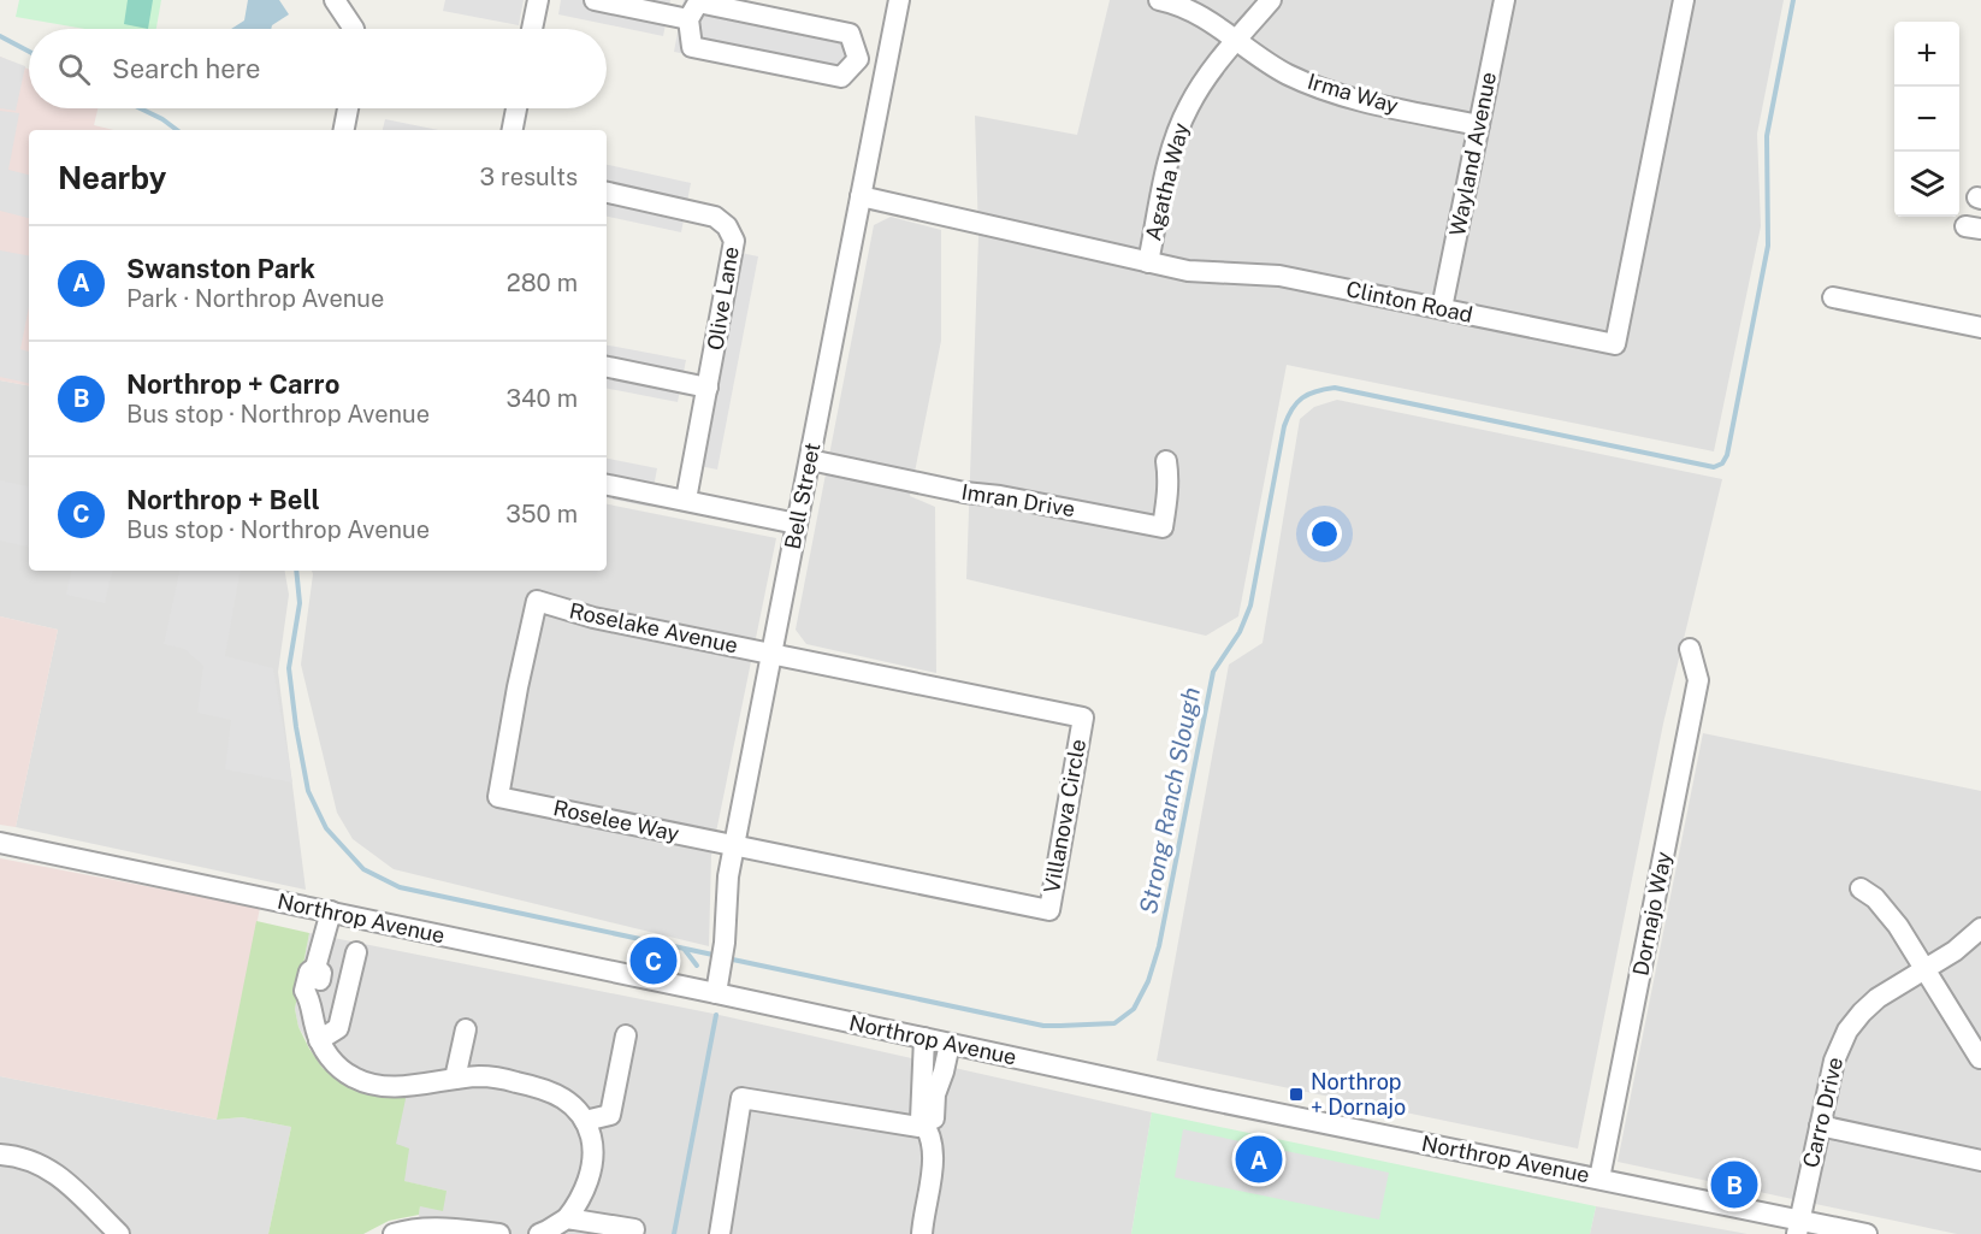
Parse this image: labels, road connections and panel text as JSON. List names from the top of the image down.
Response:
{
  "streets": {
    "street": [
      "Irma Way",
      "Wayland Avenue",
      "Agatha Way",
      "Olive Lane",
      "Clinton Road",
      "Bell Street",
      "Imran Drive",
      "Roselake Avenue",
      "Villanova Circle",
      "Roselee Way",
      "Dornajo Way",
      "Northrop Avenue",
      "Carro Drive"
    ]
  },
  "crossings": [
    ["Irma Way", "Wayland Avenue"],
    ["Irma Way", "Agatha Way"],
    ["Wayland Avenue", "Clinton Road"],
    ["Agatha Way", "Clinton Road"],
    ["Clinton Road", "Bell Street"],
    ["Bell Street", "Imran Drive"],
    ["Bell Street", "Roselake Avenue"],
    ["Bell Street", "Villanova Circle"],
    ["Bell Street", "Roselee Way"],
    ["Bell Street", "Northrop Avenue"],
    ["Roselake Avenue", "Villanova Circle"],
    ["Roselake Avenue", "Roselee Way"],
    ["Villanova Circle", "Roselee Way"],
    ["Dornajo Way", "Northrop Avenue"],
    ["Northrop Avenue", "Carro Drive"]
  ],
  "water": ["Strong Ranch Slough"],
  "places": {
    "transit": ["Northrop + Dornajo"]
  },
  "page": {
    "map_buttons": ["+", "−"],
    "search": "Search here",
    "heading": ["Nearby", "3 results"],
    "list": [
      {
        "mark": "A",
        "name": "Swanston Park",
        "note": "Park · Northrop Avenue",
        "value": "280 m"
      },
      {
        "mark": "B",
        "name": "Northrop + Carro",
        "note": "Bus stop · Northrop Avenue",
        "value": "340 m"
      },
      {
        "mark": "C",
        "name": "Northrop + Bell",
        "note": "Bus stop · Northrop Avenue",
        "value": "350 m"
      }
    ],
    "pins": ["C", "A", "B"]
  }
}
